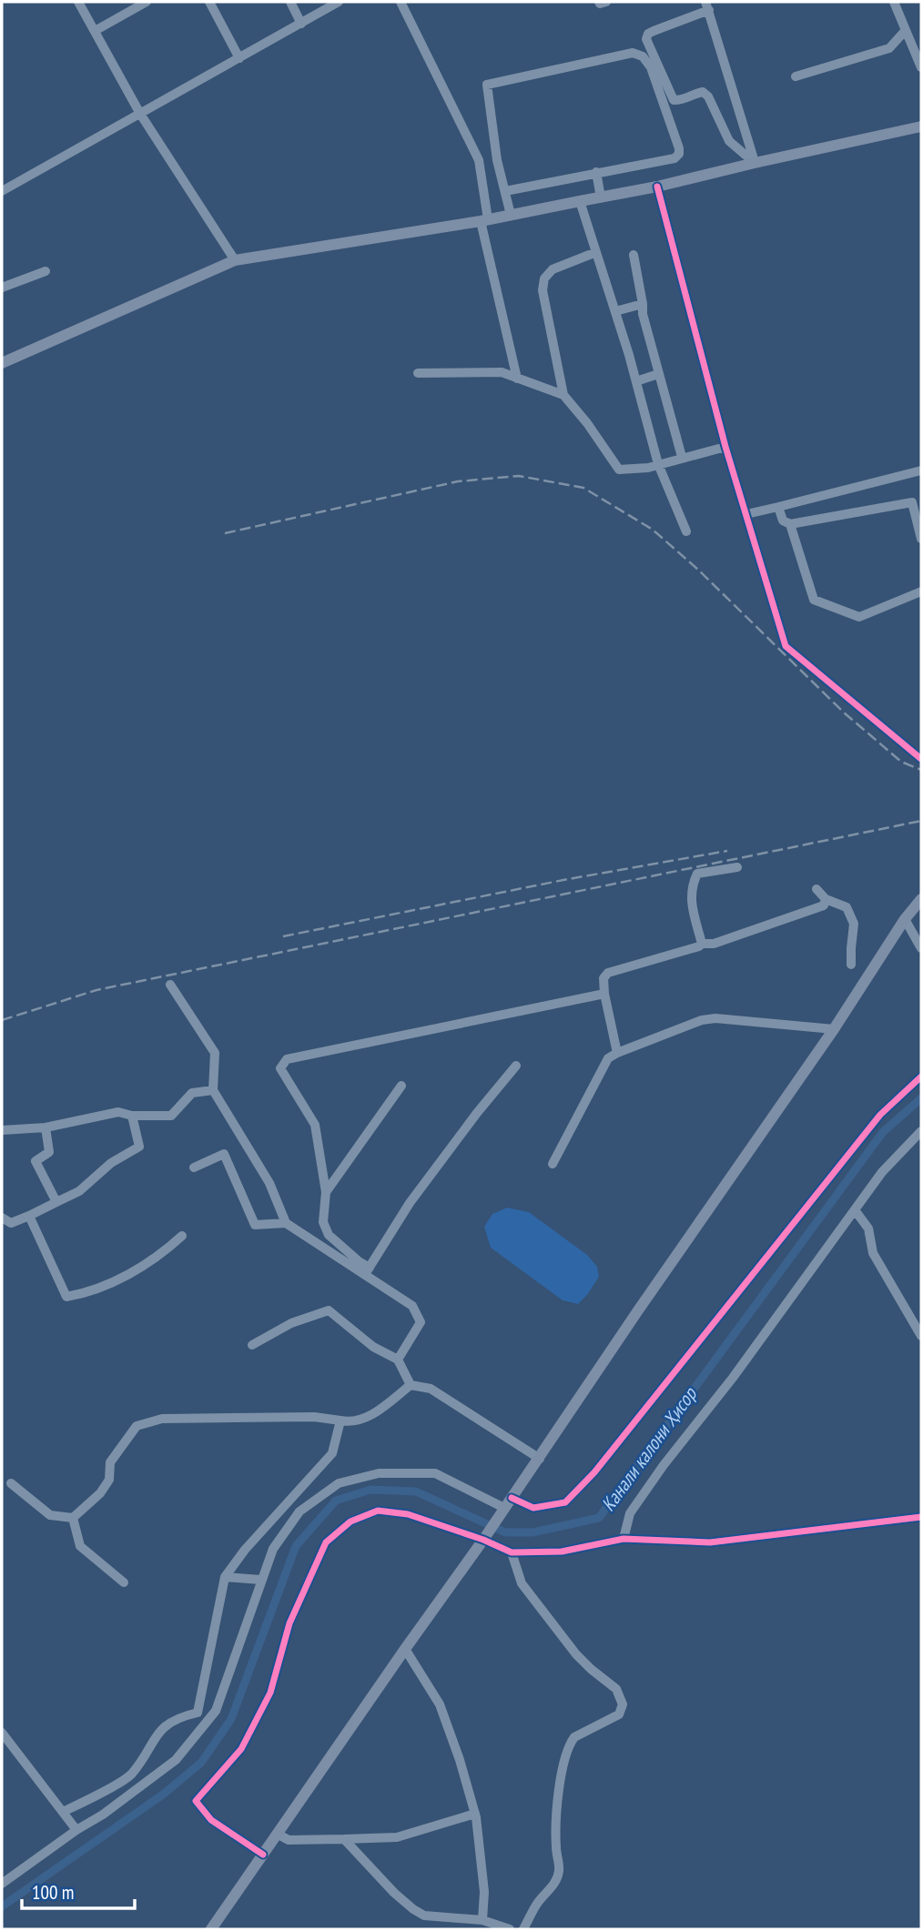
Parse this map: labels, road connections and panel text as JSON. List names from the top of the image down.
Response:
{
  "water": ["Канали калони Ҳисор"],
  "scale_bar": "100 m"
}
